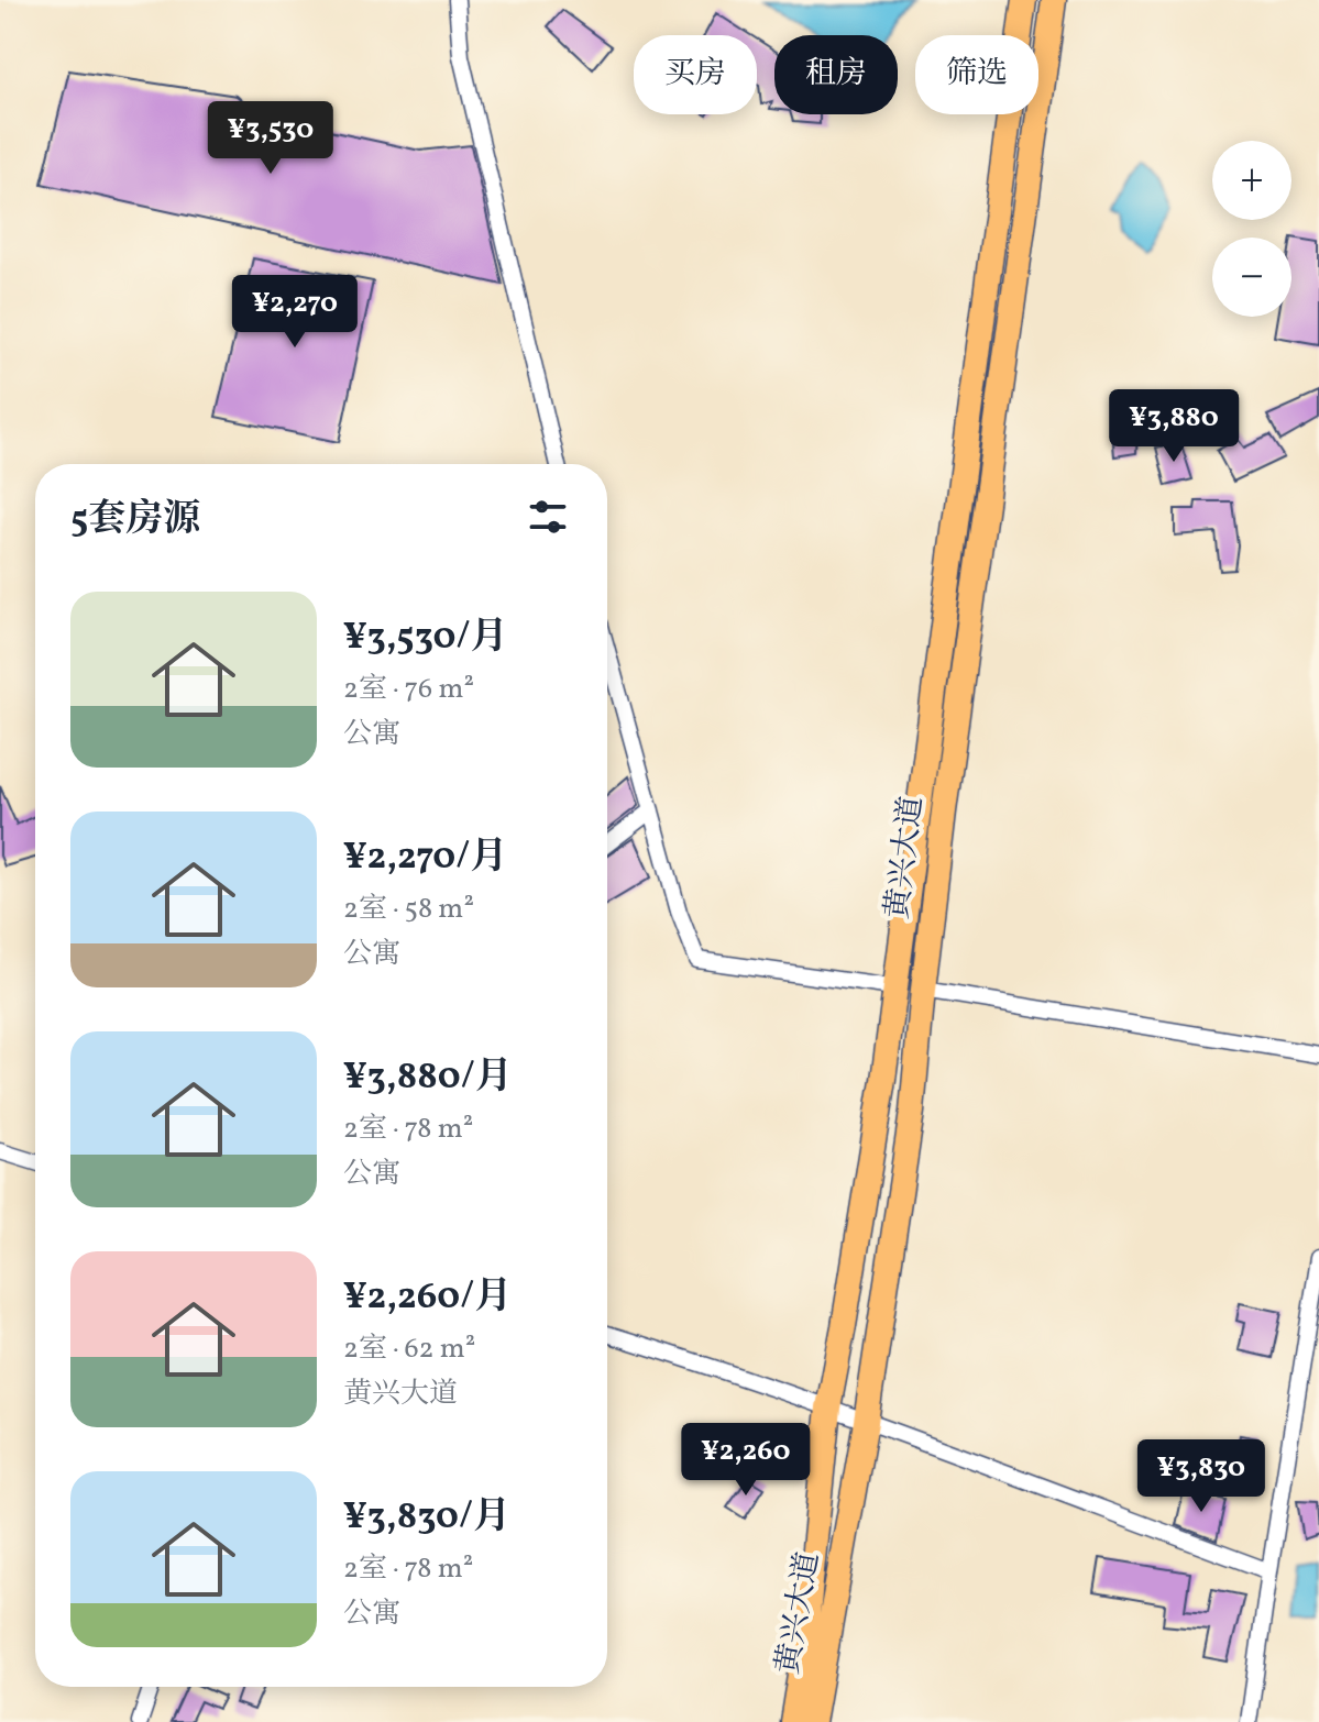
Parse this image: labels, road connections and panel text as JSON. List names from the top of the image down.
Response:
{
  "streets": {
    "highway": ["黄兴大道"]
  },
  "page": {
    "chip": ["买房", "租房", "筛选"],
    "price": [
      "¥3,530",
      "¥2,270",
      "¥3,880",
      "¥2,260",
      "¥3,830"
    ],
    "map_buttons": ["+", "−"],
    "heading": "5套房源",
    "list": [
      {
        "name": "¥3,530/月",
        "note": "2室 · 76 m² · 公寓"
      },
      {
        "name": "¥2,270/月",
        "note": "2室 · 58 m² · 公寓"
      },
      {
        "name": "¥3,880/月",
        "note": "2室 · 78 m² · 公寓"
      },
      {
        "name": "¥2,260/月",
        "note": "2室 · 62 m² · 黄兴大道"
      },
      {
        "name": "¥3,830/月",
        "note": "2室 · 78 m² · 公寓"
      }
    ]
  }
}
